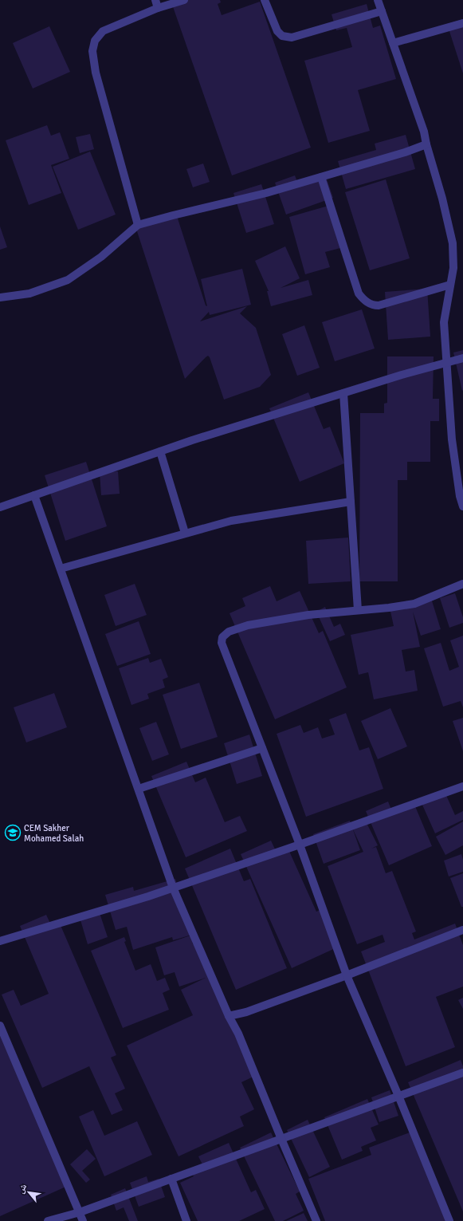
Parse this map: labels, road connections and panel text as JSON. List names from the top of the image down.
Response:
{
  "places": {
    "school or university": ["CEM Sakher Mohamed Salah"]
  },
  "north": "top left"
}
